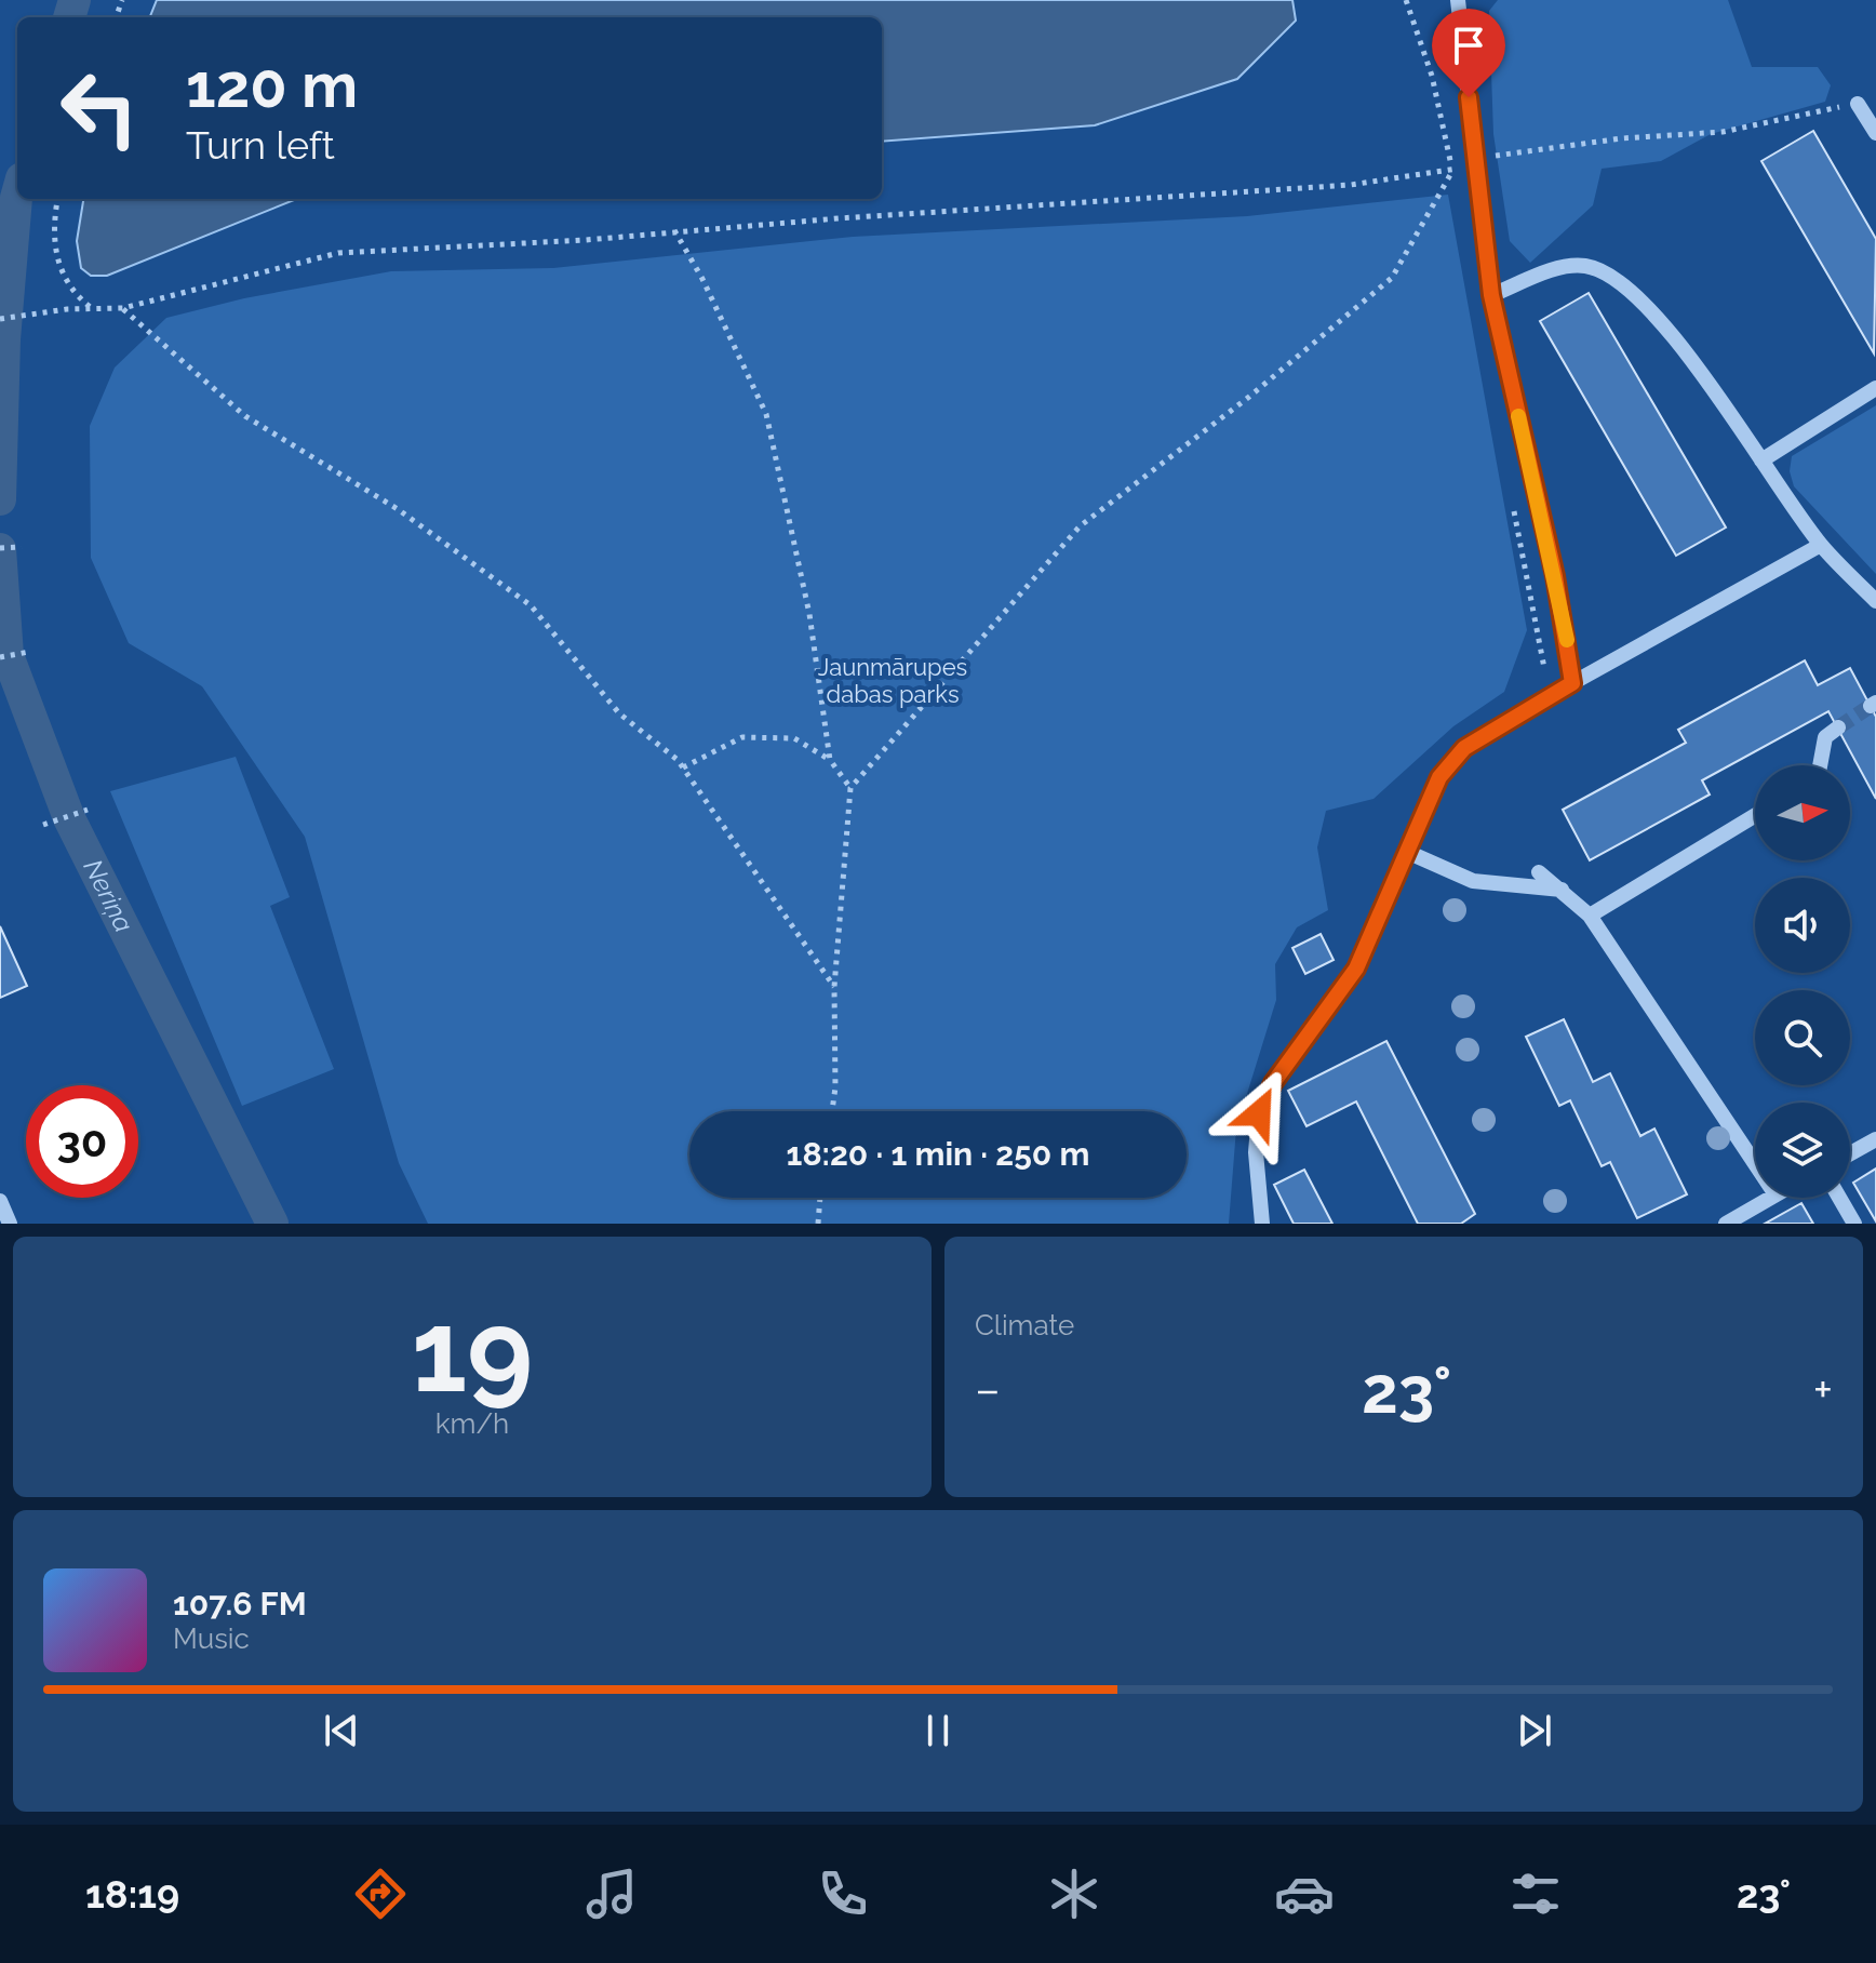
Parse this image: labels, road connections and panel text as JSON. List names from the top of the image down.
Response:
{
  "water": ["Neriņa"],
  "parks": ["Jaunmārupes dabas parks"],
  "north": "right",
  "page": {
    "turn": ["120 m", "Turn left"],
    "limit": "30",
    "trip": "18:20 · 1 min · 250 m",
    "tile": [
      ["19", "km/h"],
      "Climate"
    ],
    "heat": ["−", "23°", "+"],
    "song": ["107.6 FM", "Music"],
    "tabs": ["18:19", "23°"]
  }
}
